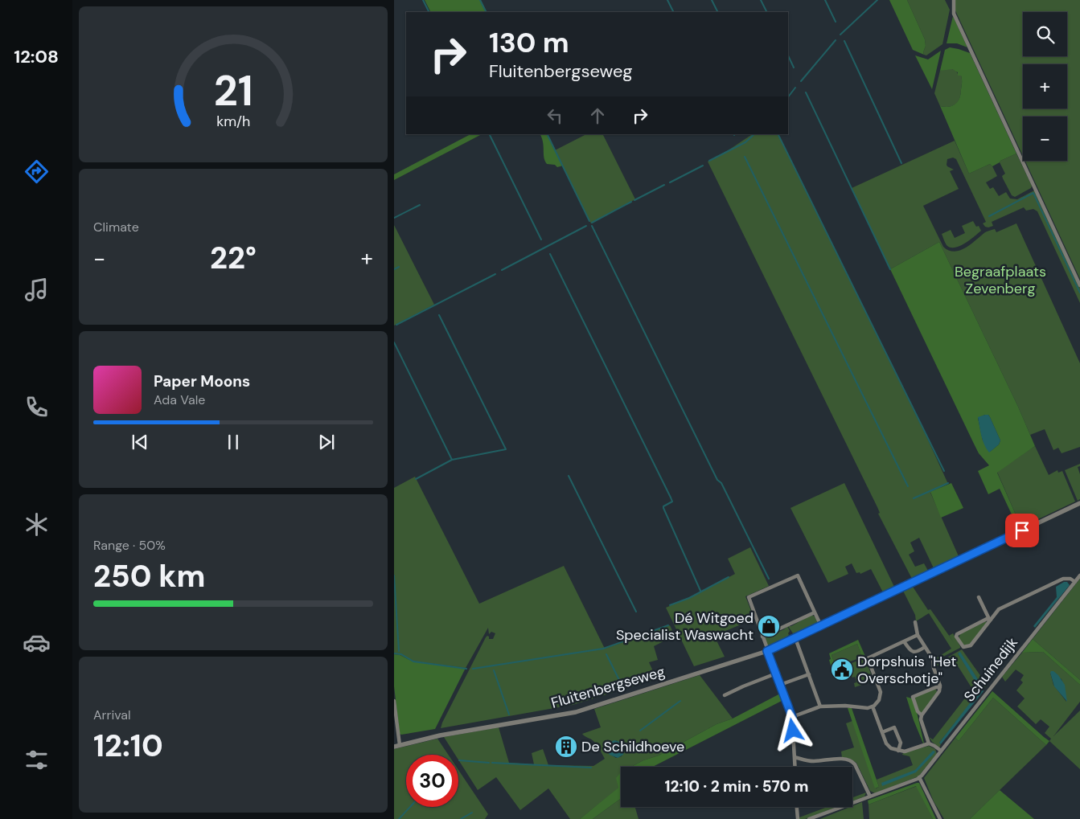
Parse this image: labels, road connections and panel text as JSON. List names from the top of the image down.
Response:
{
  "streets": {
    "street": ["Schuinedijk", "Fluitenbergseweg"]
  },
  "parks": ["Begraafplaats Zevenberg"],
  "places": {
    "shop": ["Dé Witgoed Specialist Waswacht"],
    "public building": ["Dorpshuis \"Het Overschotje\""],
    "building": ["De Schildhoeve"]
  },
  "page": {
    "tabs": "12:08",
    "map_buttons": ["+", "−"],
    "turn": ["130 m", "Fluitenbergseweg"],
    "tile": [
      "Climate",
      ["Range · 50%", "250 km"],
      ["Arrival", "12:10"]
    ],
    "heat": ["−", "22°", "+"],
    "song": ["Paper Moons", "Ada Vale"],
    "limit": "30",
    "trip": "12:10 · 2 min · 570 m",
    "gauge": ["21", "km/h"]
  }
}
